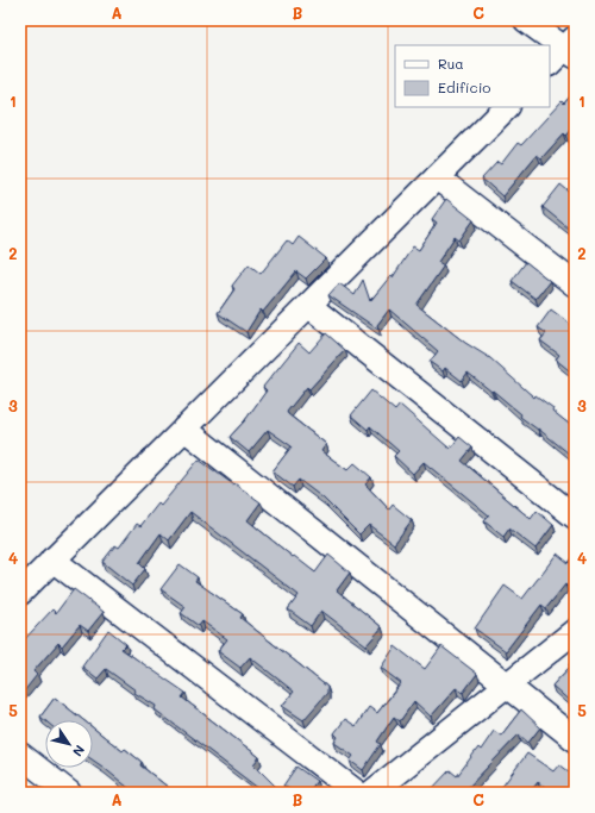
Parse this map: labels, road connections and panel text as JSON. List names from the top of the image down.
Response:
{
  "legend": ["Rua", "Edifício"],
  "north": "bottom right",
  "grid": {
    "columns": ["A", "B", "C"],
    "rows": [
      "1",
      "2",
      "3",
      "4",
      "5"
    ]
  }
}
